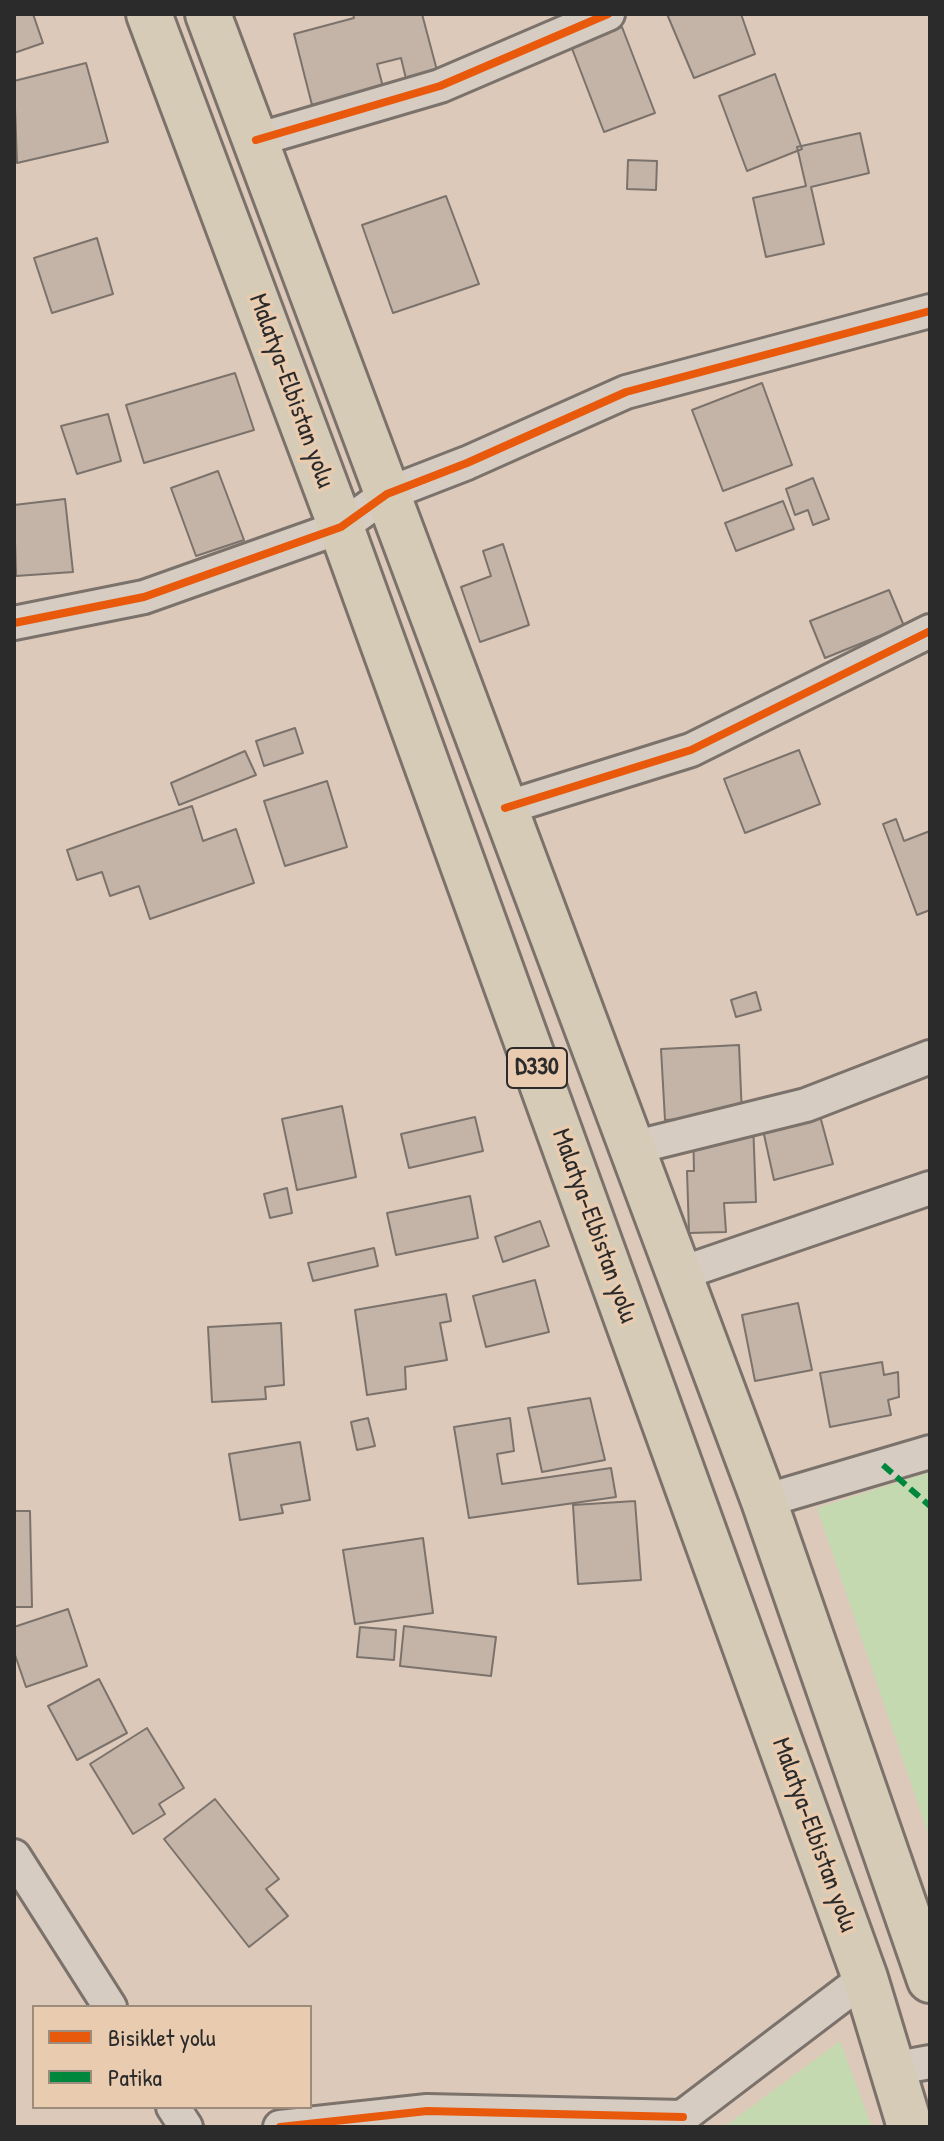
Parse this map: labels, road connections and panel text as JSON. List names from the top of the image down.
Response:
{
  "streets": {
    "main road": ["Malatya-Elbistan yolu", "D330"]
  },
  "legend": ["Bisiklet yolu", "Patika"]
}
